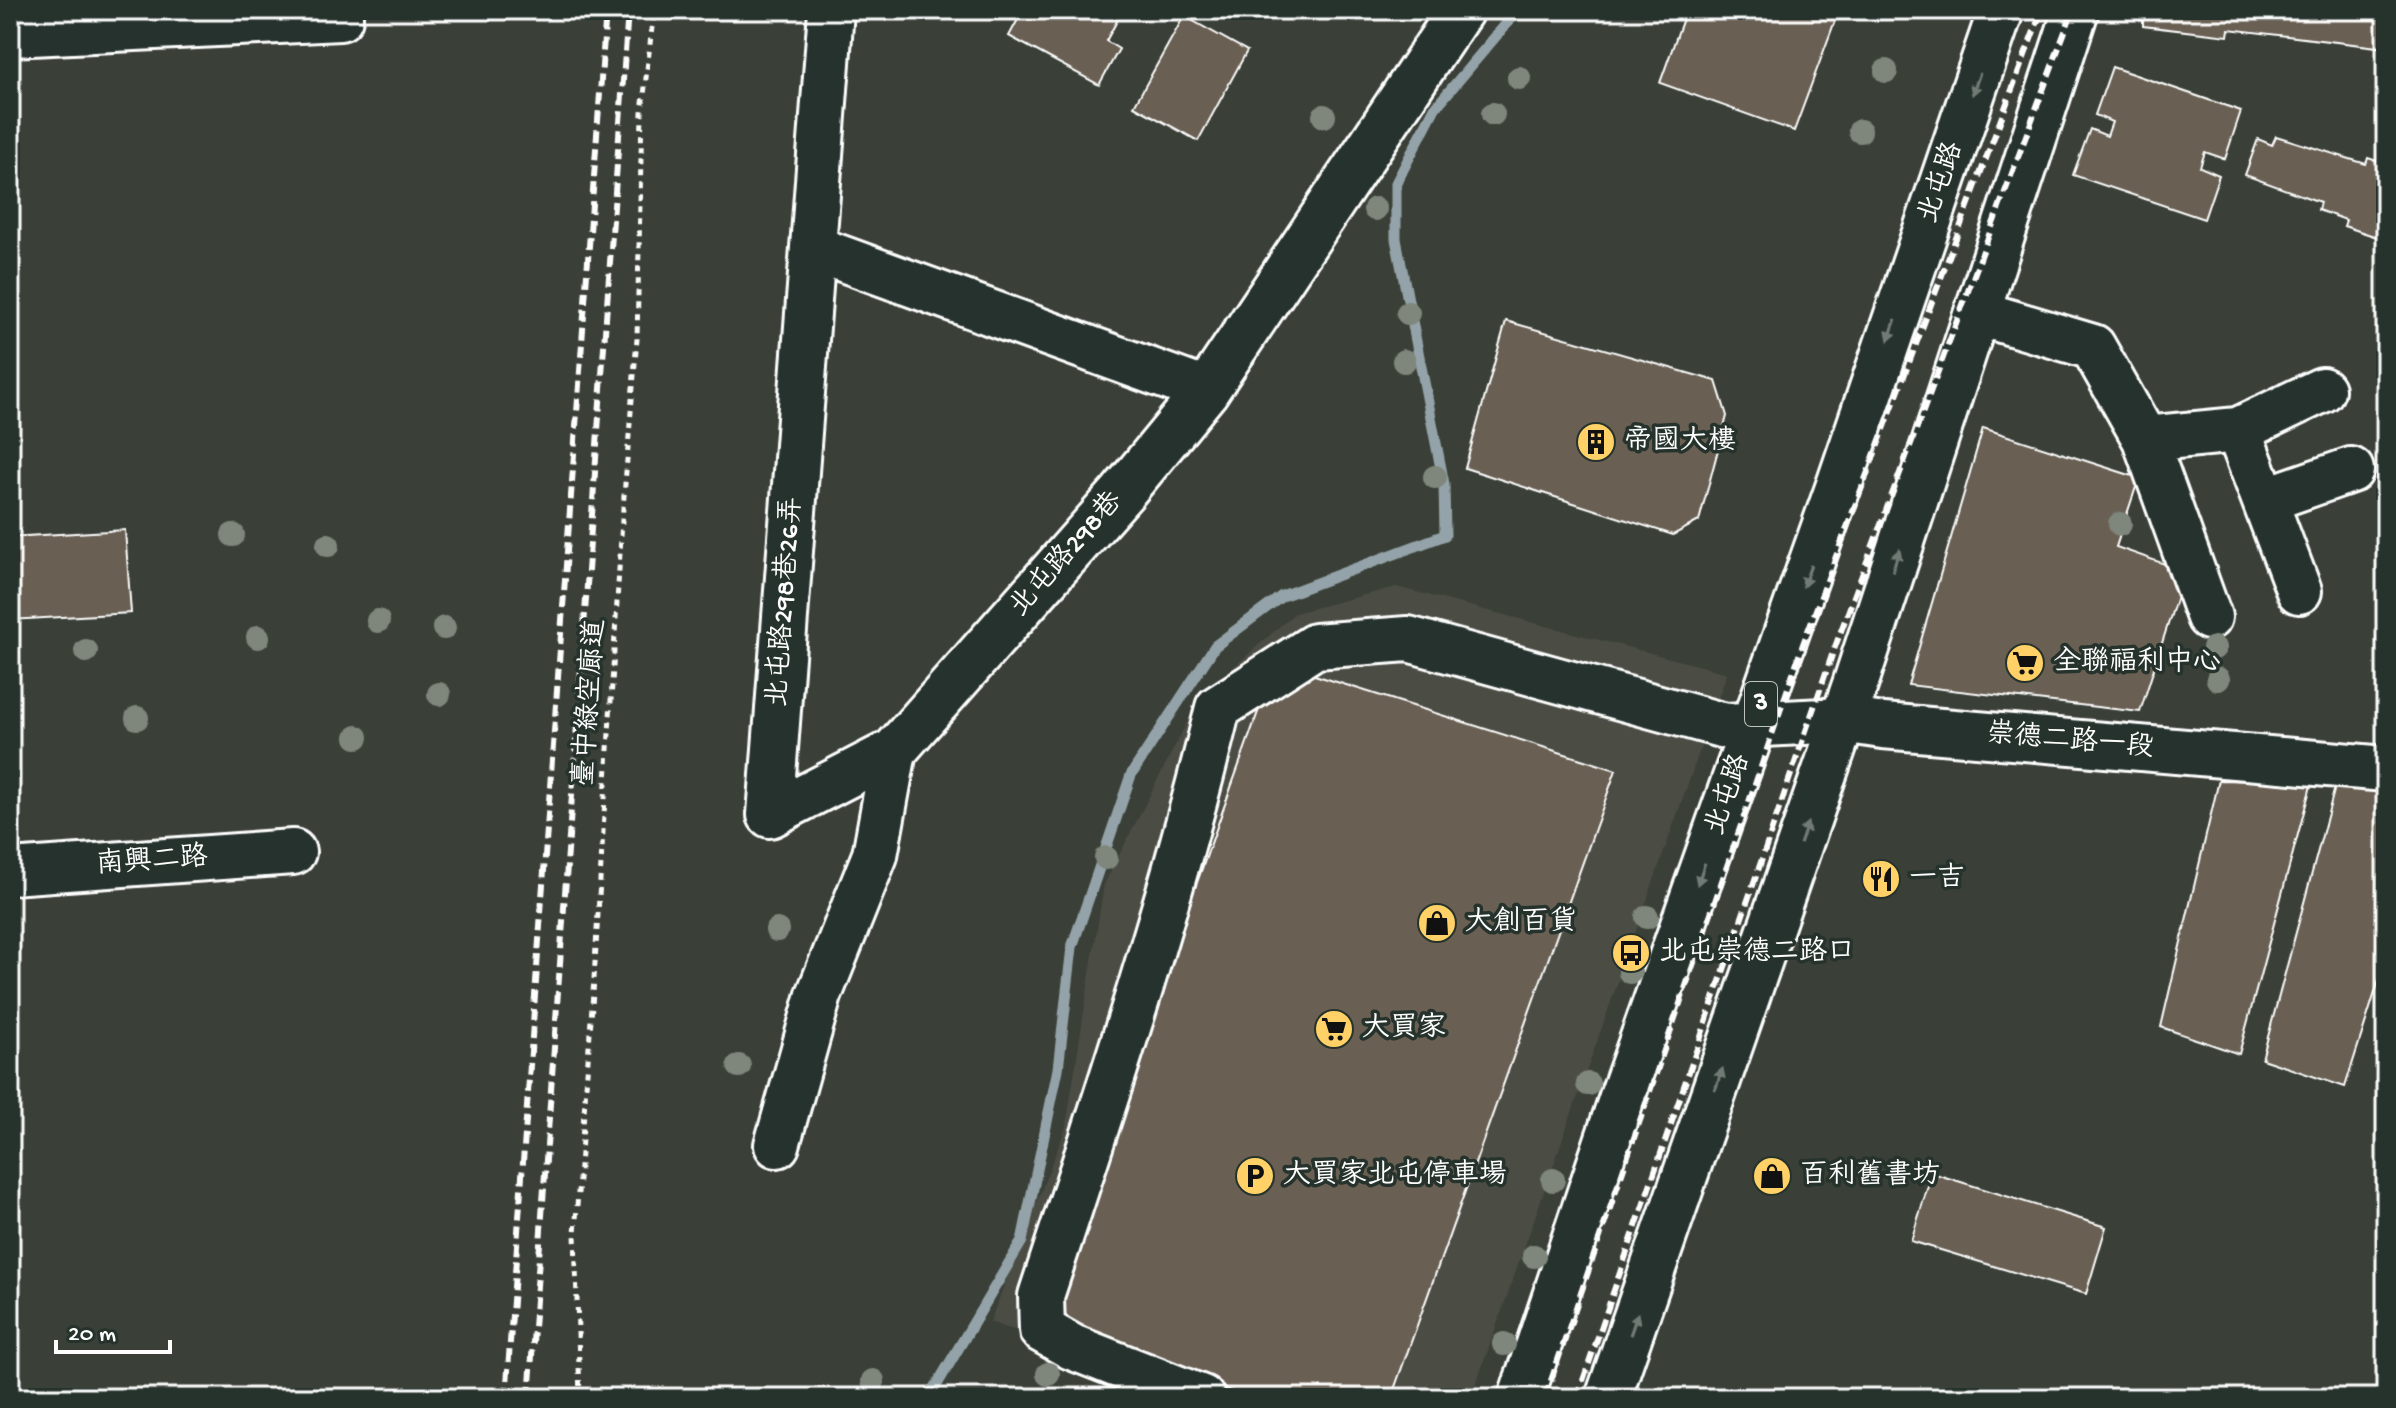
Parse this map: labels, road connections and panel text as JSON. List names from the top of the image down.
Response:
{
  "streets": {
    "main road": [
      "北屯路",
      "北屯路298巷",
      "北屯路298巷26弄",
      "3",
      "崇德二路一段",
      "南興二路"
    ],
    "path": ["臺中綠空廊道"]
  },
  "crossings": [
    ["北屯路", "崇德二路一段"],
    ["北屯路298巷", "北屯路298巷26弄"]
  ],
  "places": {
    "building": ["帝國大樓"],
    "supermarket": ["全聯福利中心", "大買家"],
    "restaurant": ["一吉"],
    "shop": ["大創百貨", "百利舊書坊"],
    "bus stop": ["北屯崇德二路口"],
    "parking": ["大買家北屯停車場"]
  },
  "scale_bar": "20 m"
}
